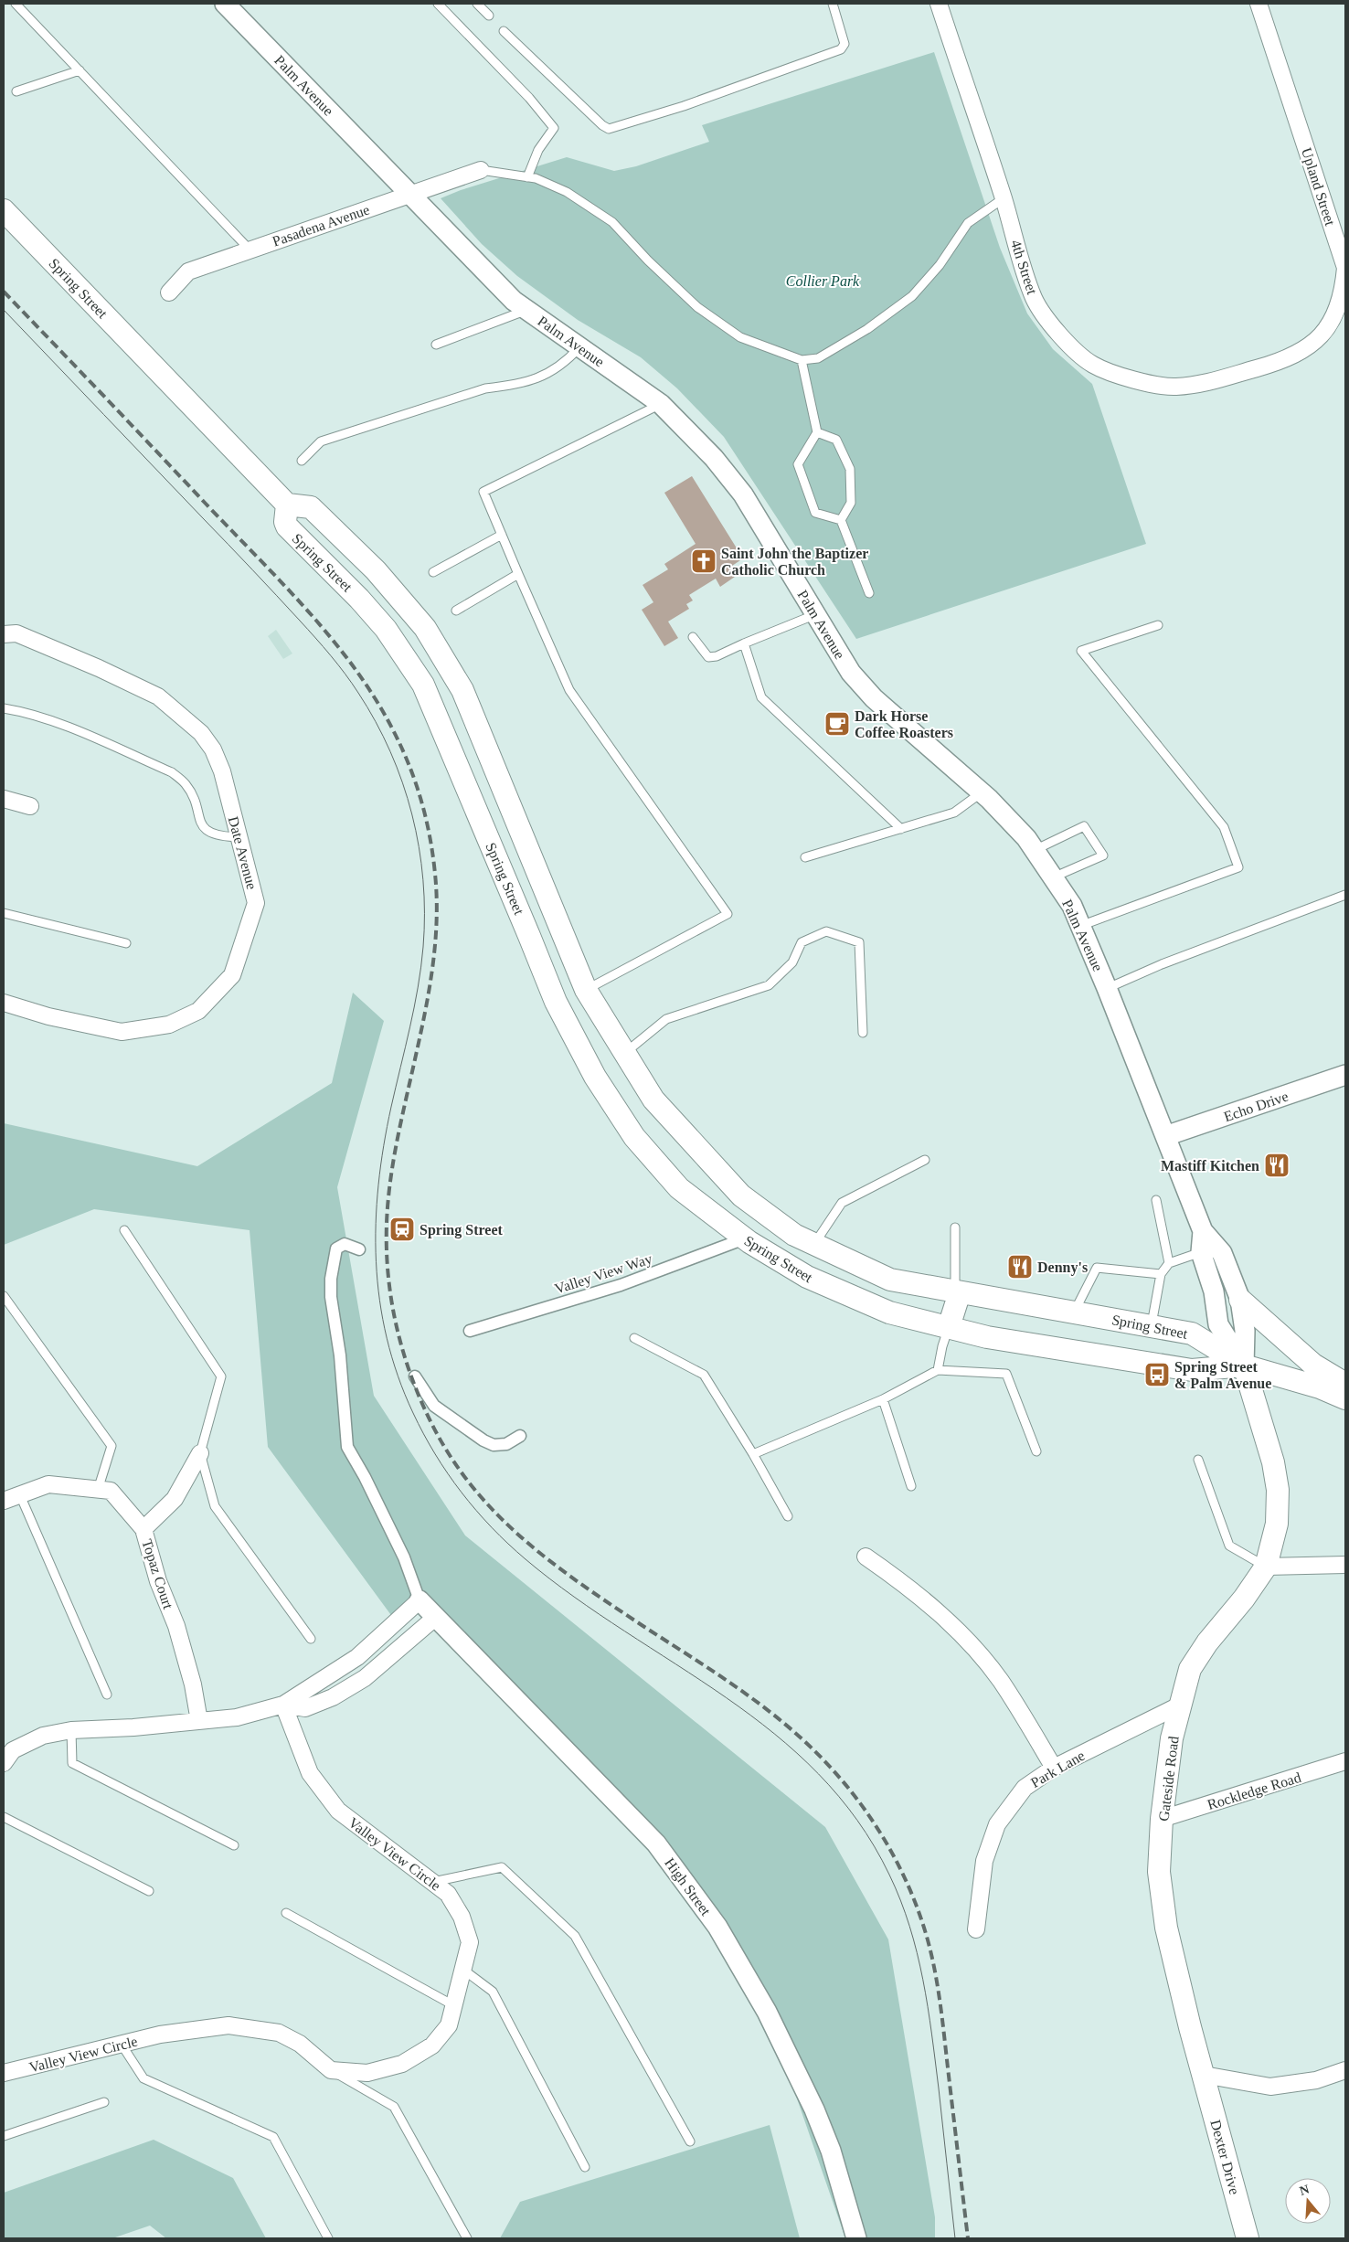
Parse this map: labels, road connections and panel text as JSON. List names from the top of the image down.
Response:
{
  "streets": {
    "main road": ["Spring Street", "Gateside Road", "Dexter Drive"],
    "street": [
      "Palm Avenue",
      "Upland Street",
      "Pasadena Avenue",
      "4th Street",
      "Date Avenue",
      "Echo Drive",
      "Valley View Way",
      "Topaz Court",
      "Park Lane",
      "Rockledge Road",
      "Valley View Circle",
      "High Street"
    ]
  },
  "crossings": [
    ["Palm Avenue", "Pasadena Avenue"],
    ["Palm Avenue", "Spring Street"],
    ["Palm Avenue", "Echo Drive"],
    ["Palm Avenue", "Gateside Road"],
    ["Upland Street", "4th Street"],
    ["Spring Street", "Valley View Way"],
    ["Spring Street", "Gateside Road"],
    ["Park Lane", "Gateside Road"],
    ["Gateside Road", "Rockledge Road"],
    ["Gateside Road", "Dexter Drive"]
  ],
  "parks": ["Collier Park"],
  "places": {
    "church": ["Saint John the Baptizer Catholic Church"],
    "cafe": ["Dark Horse Coffee Roasters"],
    "restaurant": ["Mastiff Kitchen", "Denny's"],
    "station": ["Spring Street"],
    "bus stop": ["Spring Street & Palm Avenue"]
  },
  "north": "top"
}
